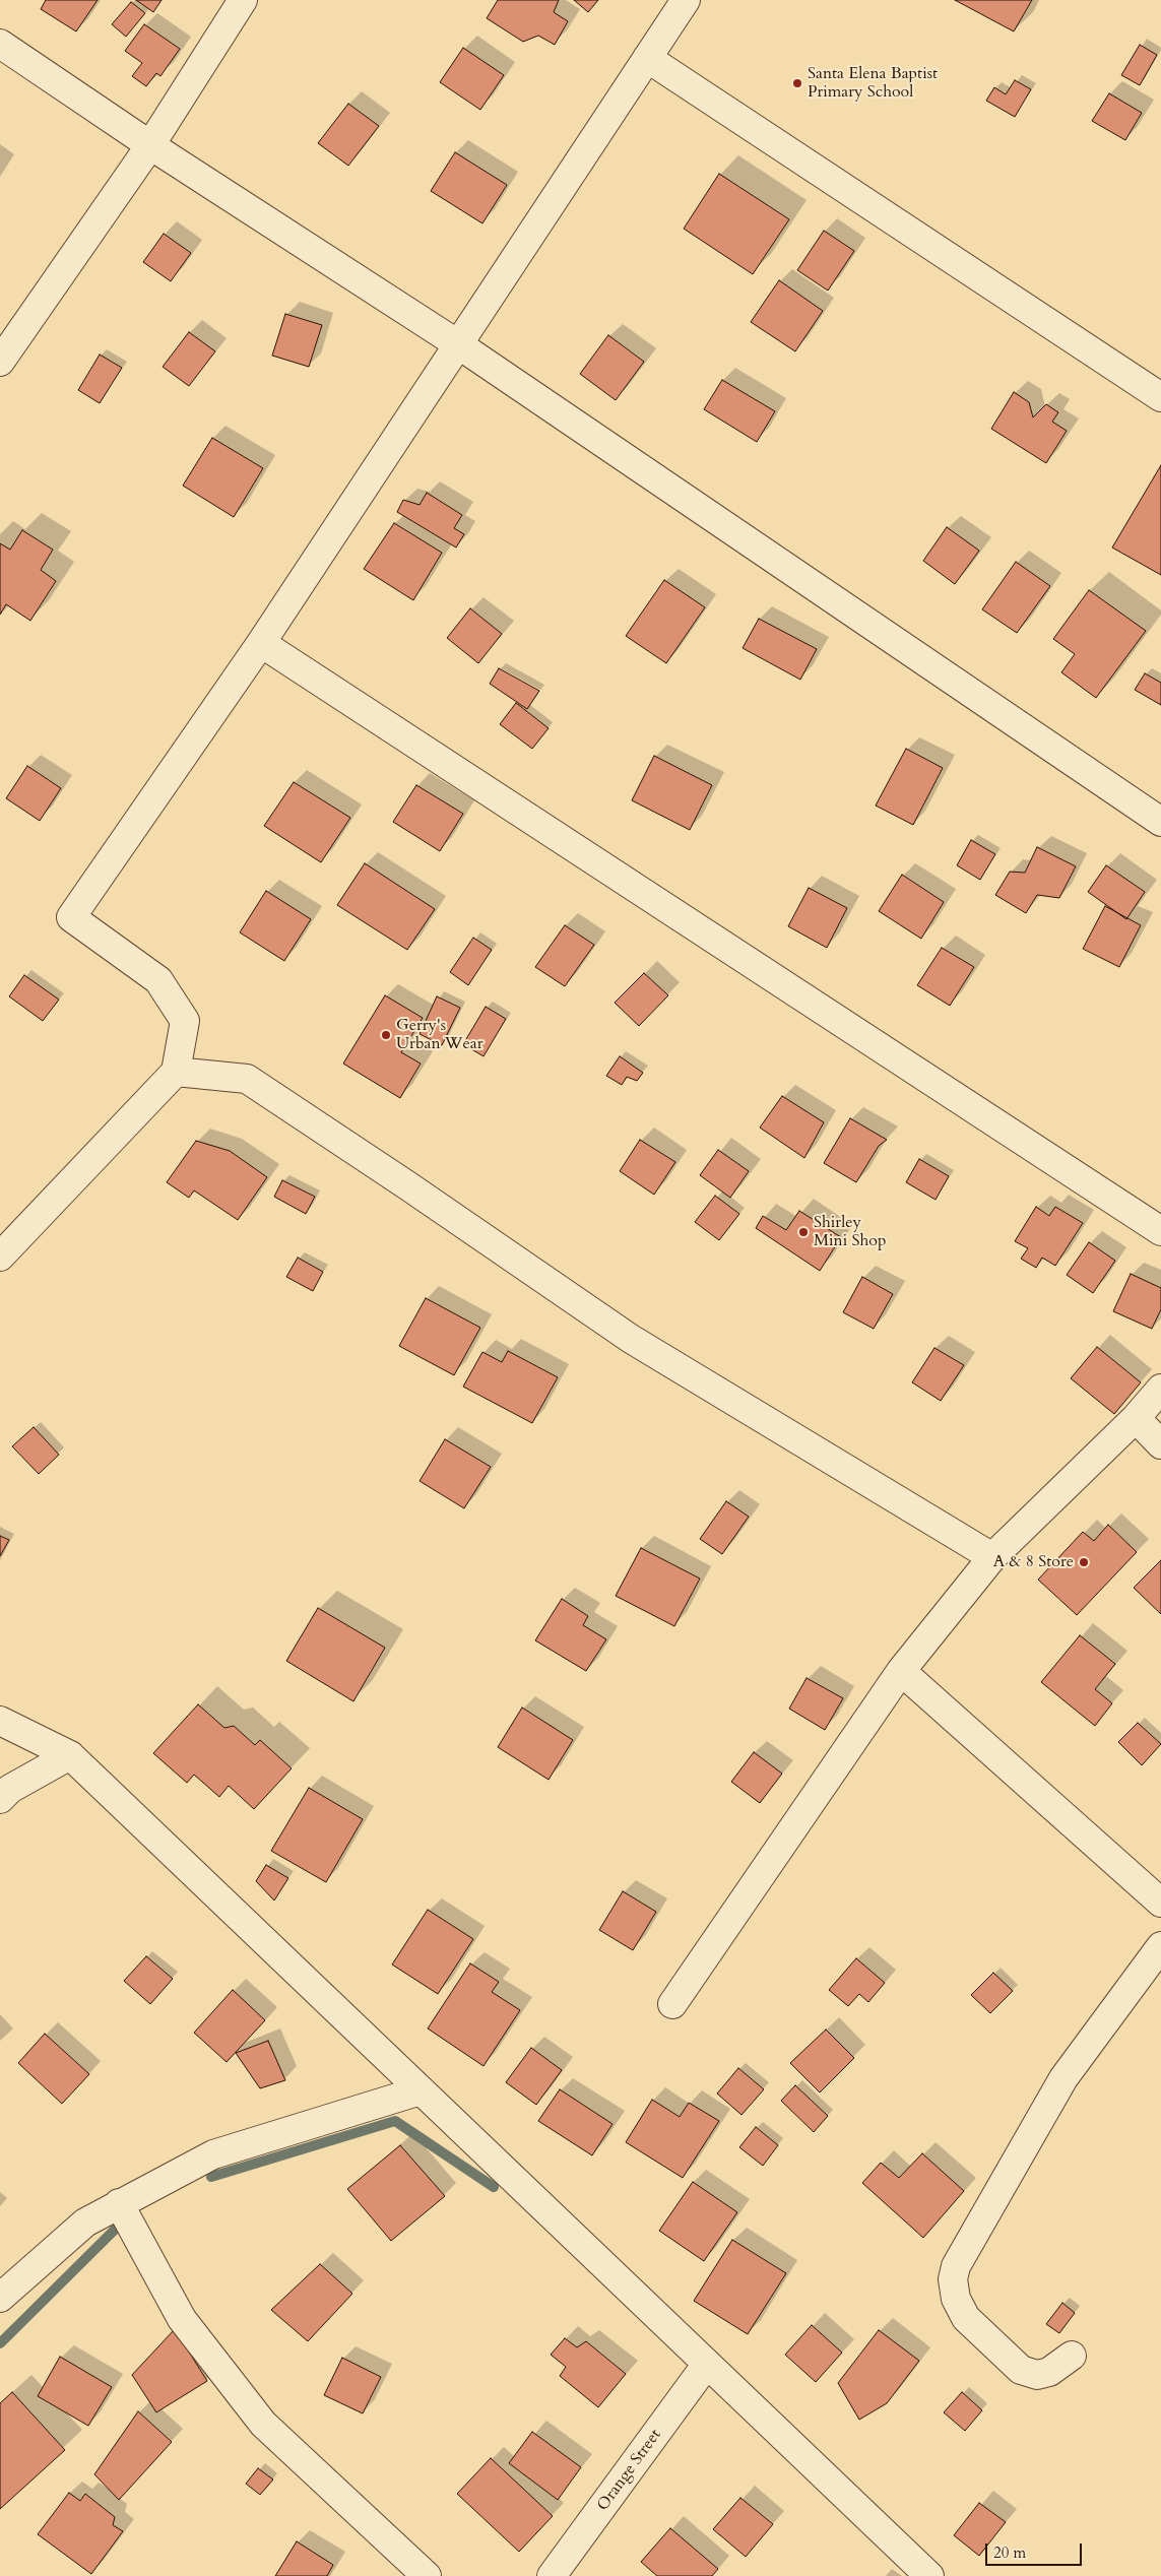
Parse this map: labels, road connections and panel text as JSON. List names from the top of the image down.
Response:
{
  "streets": {
    "street": ["Orange Street"]
  },
  "places": [
    "Santa Elena Baptist Primary School",
    "Gerry's Urban Wear",
    "Shirley Mini Shop",
    "A & 8 Store"
  ],
  "scale_bar": "20 m"
}
